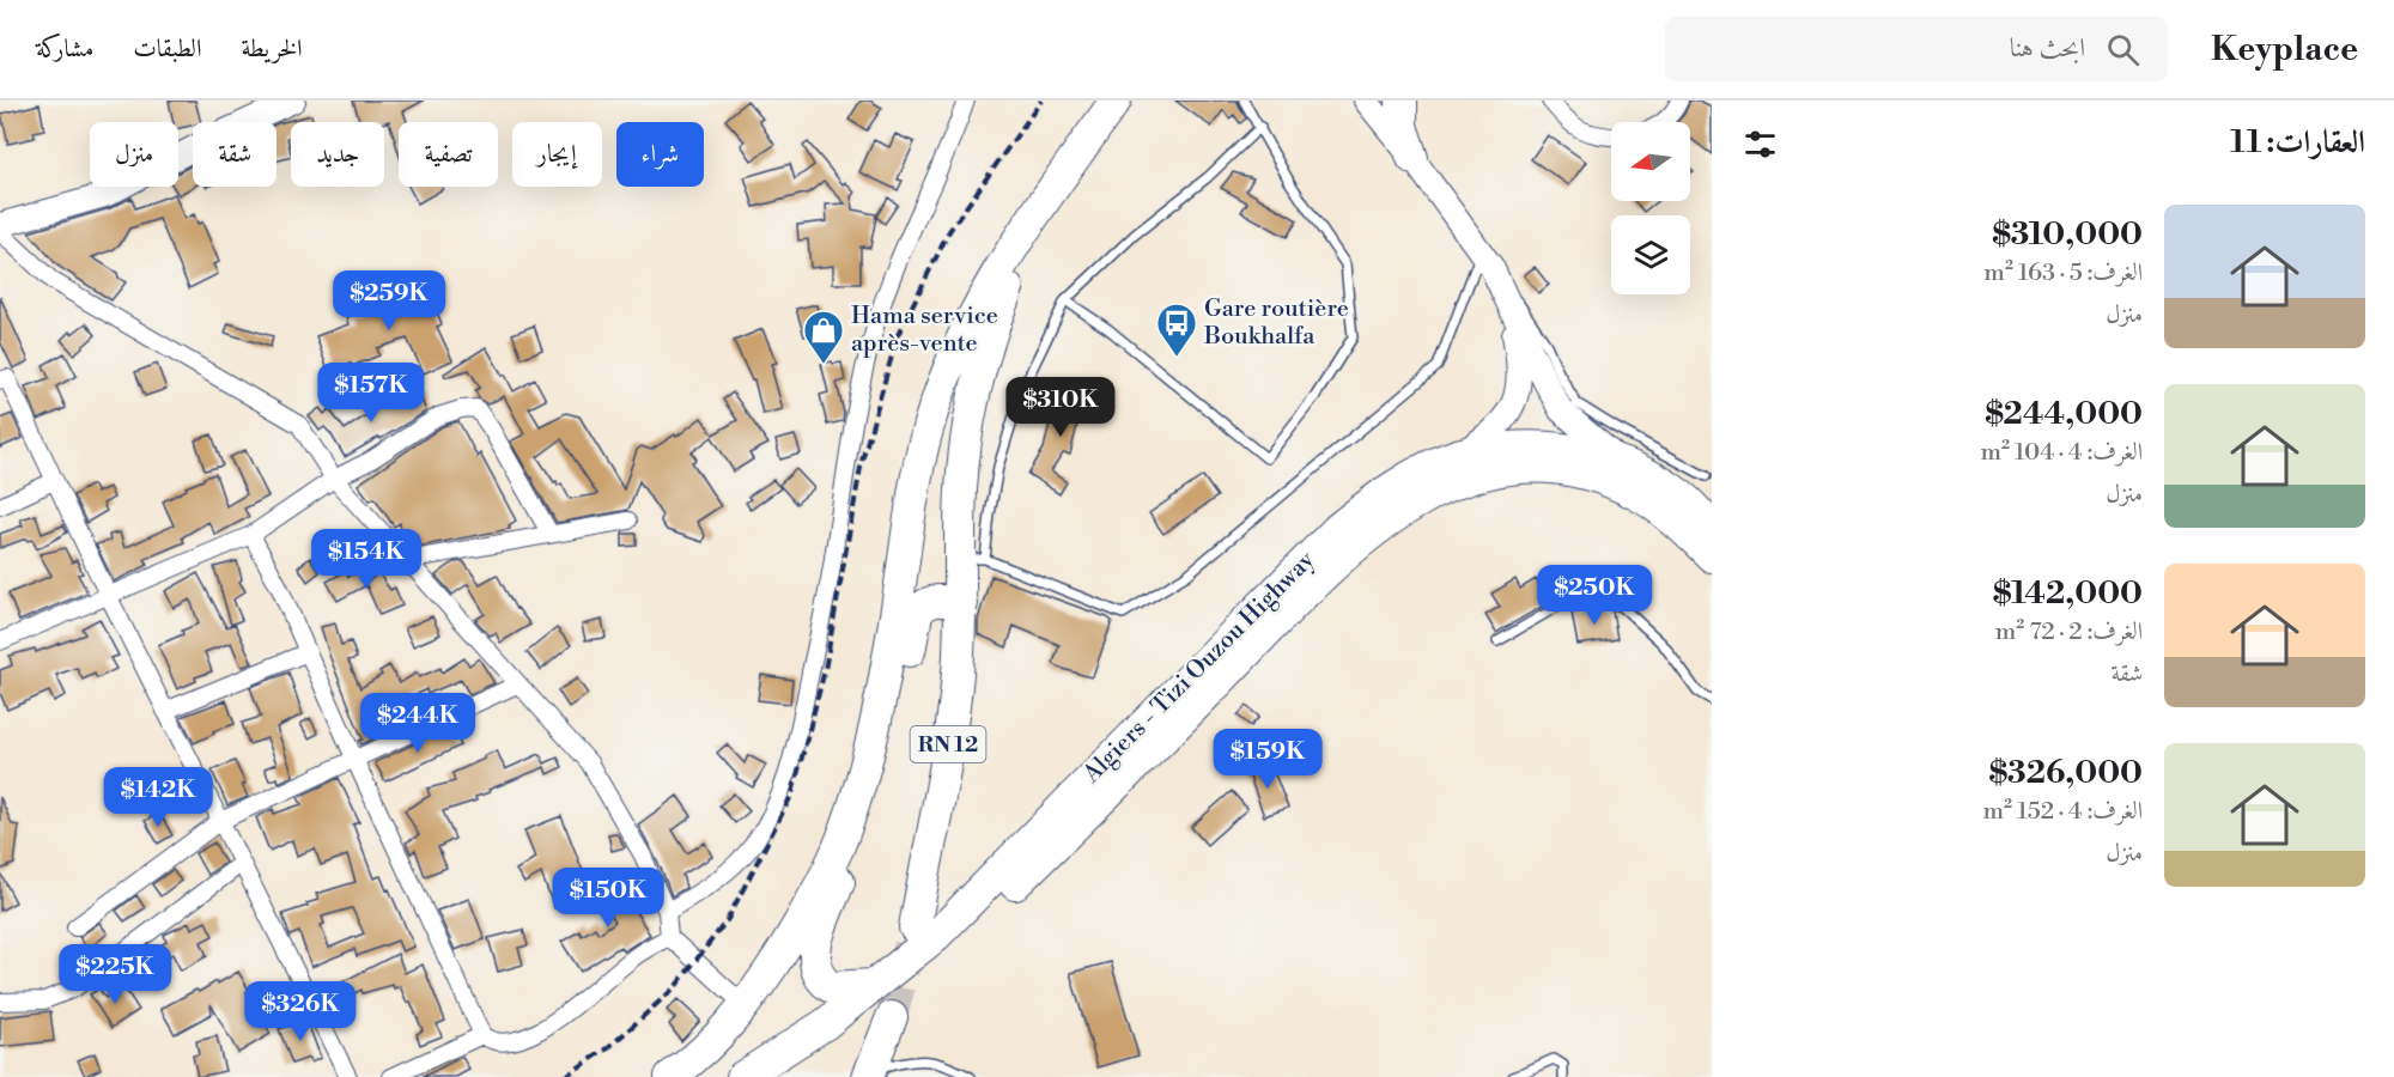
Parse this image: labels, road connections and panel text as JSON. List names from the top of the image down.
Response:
{
  "streets": {
    "highway": ["Algiers - Tizi Ouzou Highway", "RN 12"]
  },
  "places": {
    "bus stop": ["Gare routière Boukhalfa"],
    "shop": ["Hama service après-vente"]
  },
  "north": "left",
  "page": {
    "header": "Keyplace",
    "search": "ابحث هنا",
    "nav": ["الخريطة", "الطبقات", "مشاركة"],
    "heading": "العقارات: 11",
    "chip": [
      "شراء",
      "إيجار",
      "تصفية",
      "جديد",
      "شقة",
      "منزل"
    ],
    "list": [
      {
        "name": "$310,000",
        "note": "الغرف: 5 · 163 m² · منزل"
      },
      {
        "name": "$244,000",
        "note": "الغرف: 4 · 104 m² · منزل"
      },
      {
        "name": "$142,000",
        "note": "الغرف: 2 · 72 m² · شقة"
      },
      {
        "name": "$326,000",
        "note": "الغرف: 4 · 152 m² · منزل"
      }
    ],
    "price": [
      "$259K",
      "$157K",
      "$310K",
      "$154K",
      "$250K",
      "$244K",
      "$159K",
      "$142K",
      "$150K",
      "$225K",
      "$326K"
    ]
  }
}
